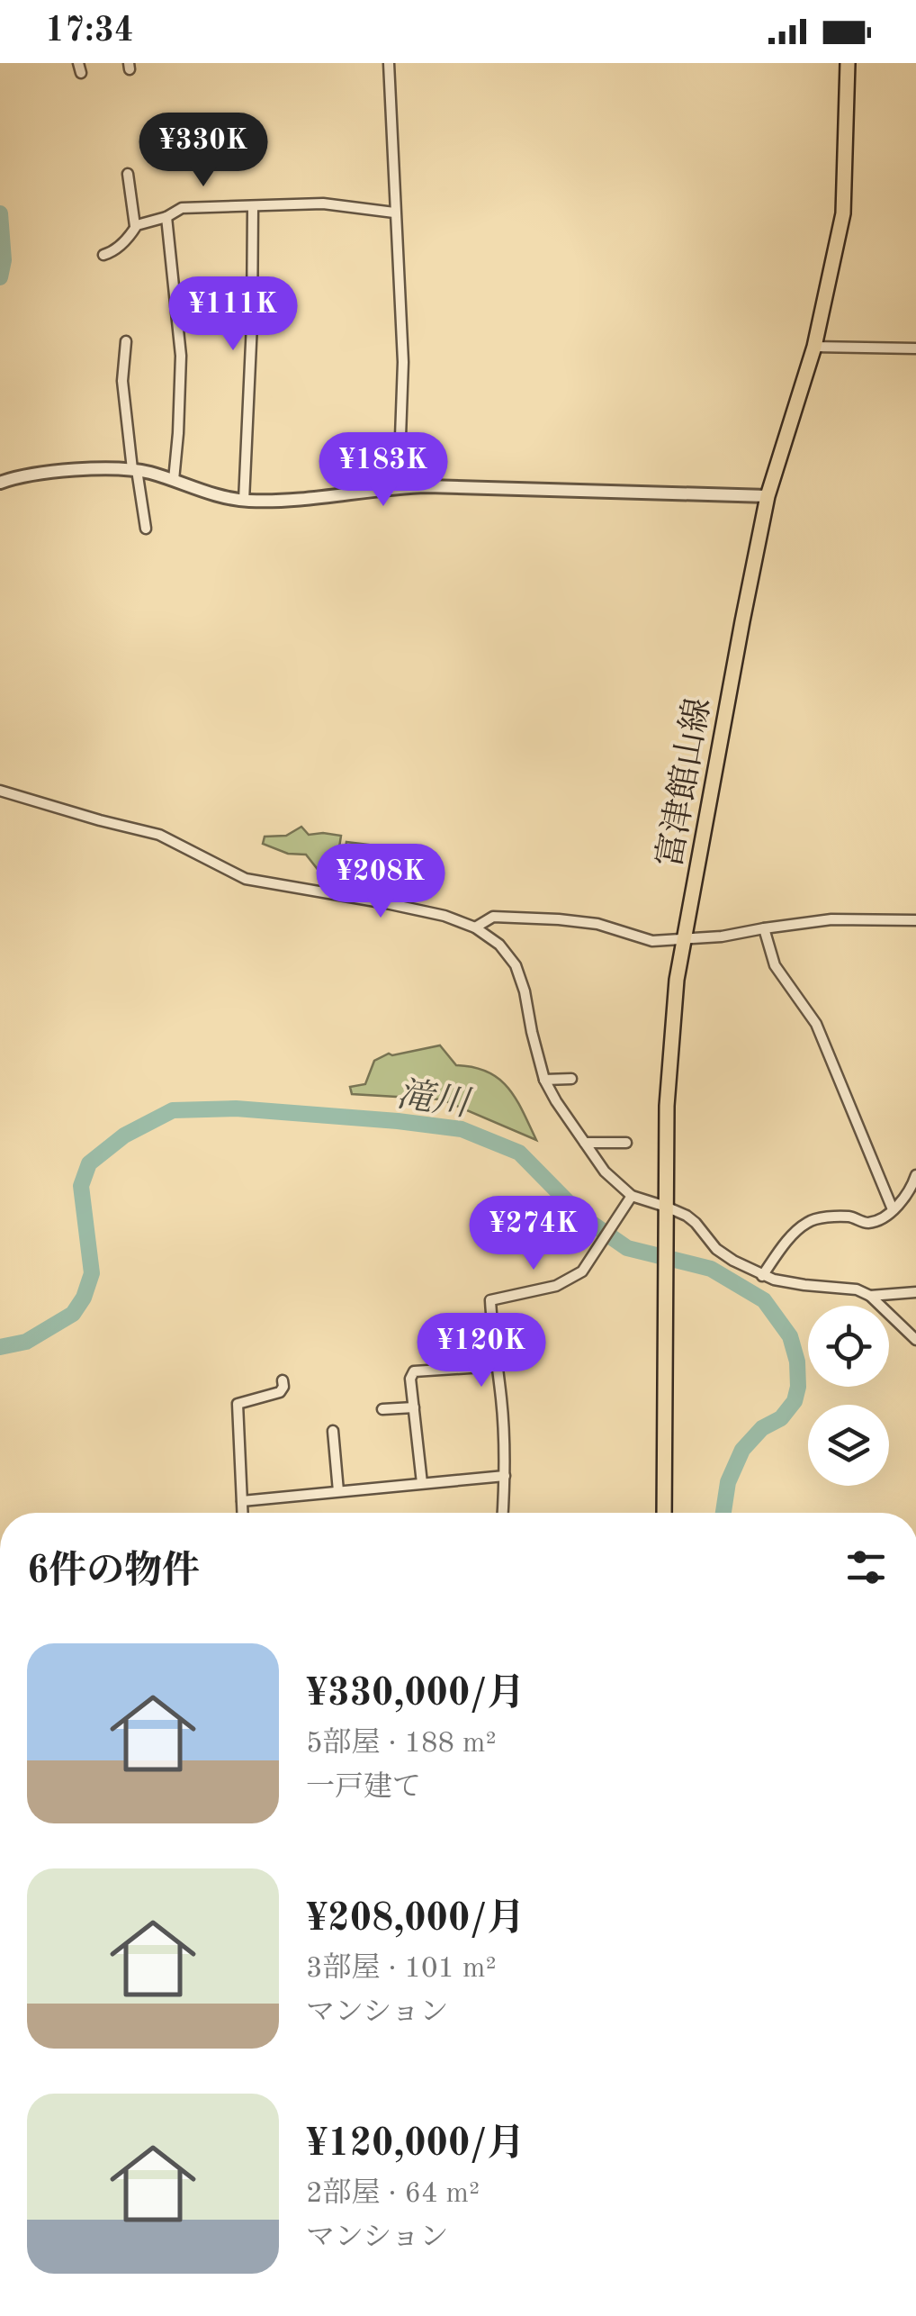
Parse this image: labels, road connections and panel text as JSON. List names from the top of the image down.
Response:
{
  "streets": {
    "main road": ["富津館山線"]
  },
  "water": ["滝川"],
  "page": {
    "status": "17:34",
    "price": [
      "¥330K",
      "¥111K",
      "¥183K",
      "¥208K",
      "¥274K",
      "¥120K"
    ],
    "heading": "6件の物件",
    "list": [
      {
        "name": "¥330,000/月",
        "note": "5部屋 · 188 m² · 一戸建て"
      },
      {
        "name": "¥208,000/月",
        "note": "3部屋 · 101 m² · マンション"
      },
      {
        "name": "¥120,000/月",
        "note": "2部屋 · 64 m² · マンション"
      }
    ]
  }
}
